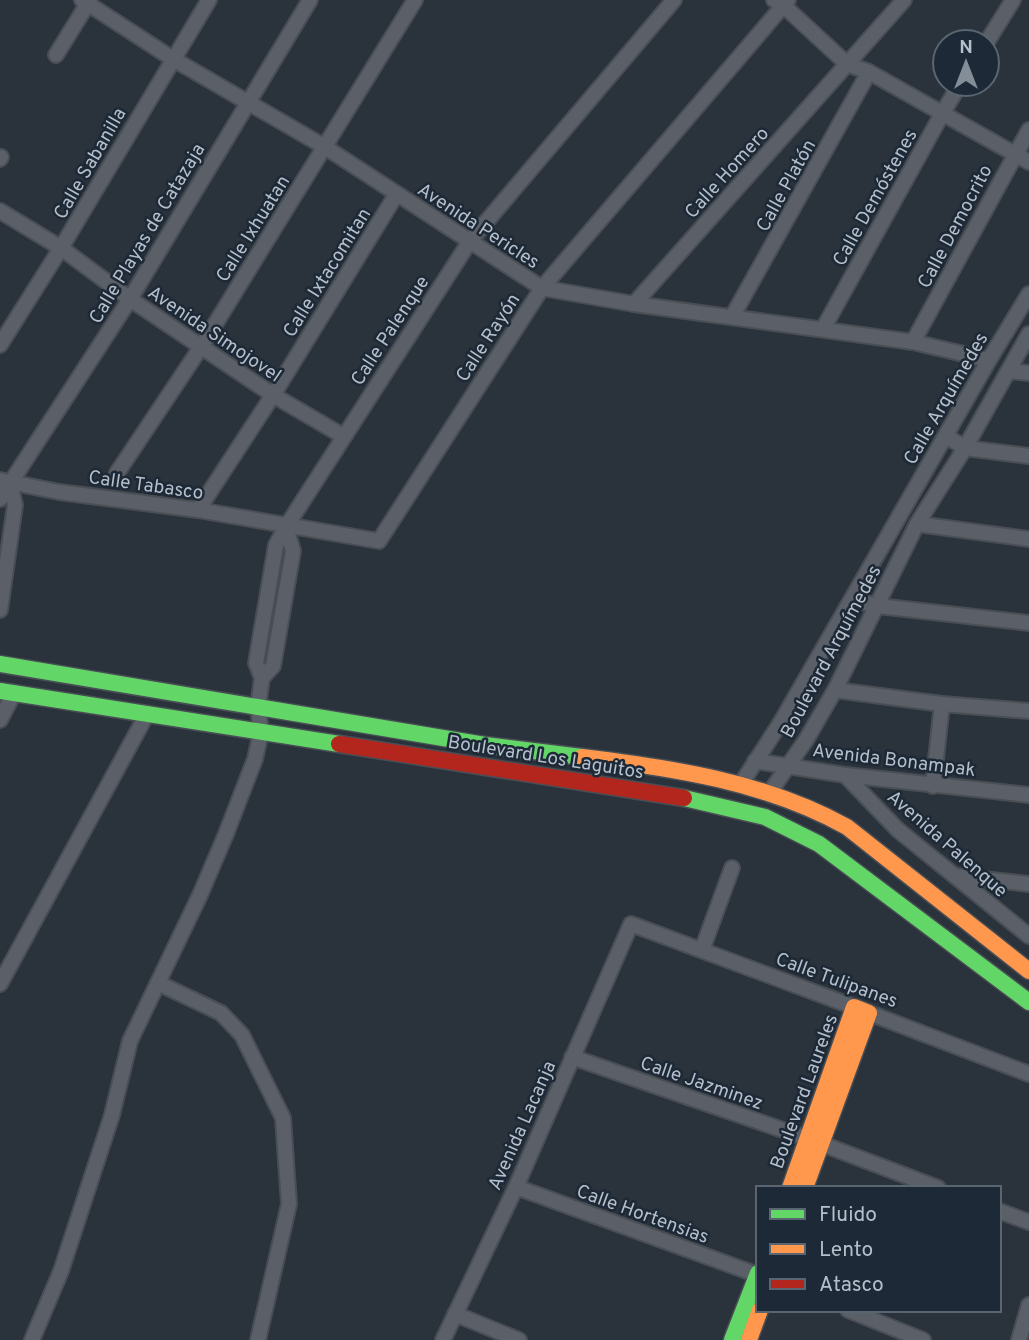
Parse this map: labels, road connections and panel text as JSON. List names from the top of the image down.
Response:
{
  "streets": {
    "main road": ["Boulevard Los Laguitos", "Boulevard Laureles"],
    "street": [
      "Calle Sabanilla",
      "Calle Homero",
      "Calle Platón",
      "Calle Demóstenes",
      "Avenida Pericles",
      "Calle Democrito",
      "Calle Ixhuatan",
      "Calle Playas de Catazaja",
      "Calle Ixtacomitan",
      "Calle Palenque",
      "Avenida Simojovel",
      "Calle Rayón",
      "Calle Arquímedes",
      "Calle Tabasco",
      "Boulevard Arquímedes",
      "Avenida Bonampak",
      "Avenida Palenque",
      "Calle Tulipanes",
      "Calle Jazminez",
      "Avenida Lacanja",
      "Calle Hortensias"
    ]
  },
  "crossings": [
    ["Calle Sabanilla", "Avenida Pericles"],
    ["Calle Sabanilla", "Avenida Simojovel"],
    ["Calle Homero", "Avenida Pericles"],
    ["Calle Platón", "Avenida Pericles"],
    ["Calle Demóstenes", "Avenida Pericles"],
    ["Avenida Pericles", "Calle Democrito"],
    ["Avenida Pericles", "Calle Ixhuatan"],
    ["Avenida Pericles", "Calle Playas de Catazaja"],
    ["Avenida Pericles", "Calle Ixtacomitan"],
    ["Avenida Pericles", "Calle Palenque"],
    ["Avenida Pericles", "Calle Rayón"],
    ["Avenida Pericles", "Calle Arquímedes"],
    ["Calle Ixhuatan", "Avenida Simojovel"],
    ["Calle Playas de Catazaja", "Avenida Simojovel"],
    ["Calle Playas de Catazaja", "Calle Tabasco"],
    ["Calle Ixtacomitan", "Avenida Simojovel"],
    ["Calle Ixtacomitan", "Calle Tabasco"],
    ["Calle Palenque", "Avenida Simojovel"],
    ["Calle Palenque", "Calle Rayón"],
    ["Calle Palenque", "Calle Tabasco"],
    ["Calle Rayón", "Calle Tabasco"],
    ["Calle Arquímedes", "Boulevard Arquímedes"],
    ["Boulevard Arquímedes", "Boulevard Los Laguitos"],
    ["Boulevard Arquímedes", "Avenida Bonampak"],
    ["Avenida Bonampak", "Avenida Palenque"],
    ["Calle Tulipanes", "Boulevard Laureles"],
    ["Calle Tulipanes", "Avenida Lacanja"],
    ["Calle Jazminez", "Boulevard Laureles"],
    ["Calle Jazminez", "Avenida Lacanja"],
    ["Avenida Lacanja", "Calle Hortensias"]
  ],
  "legend": ["Fluido", "Lento", "Atasco"],
  "north": "top"
}
